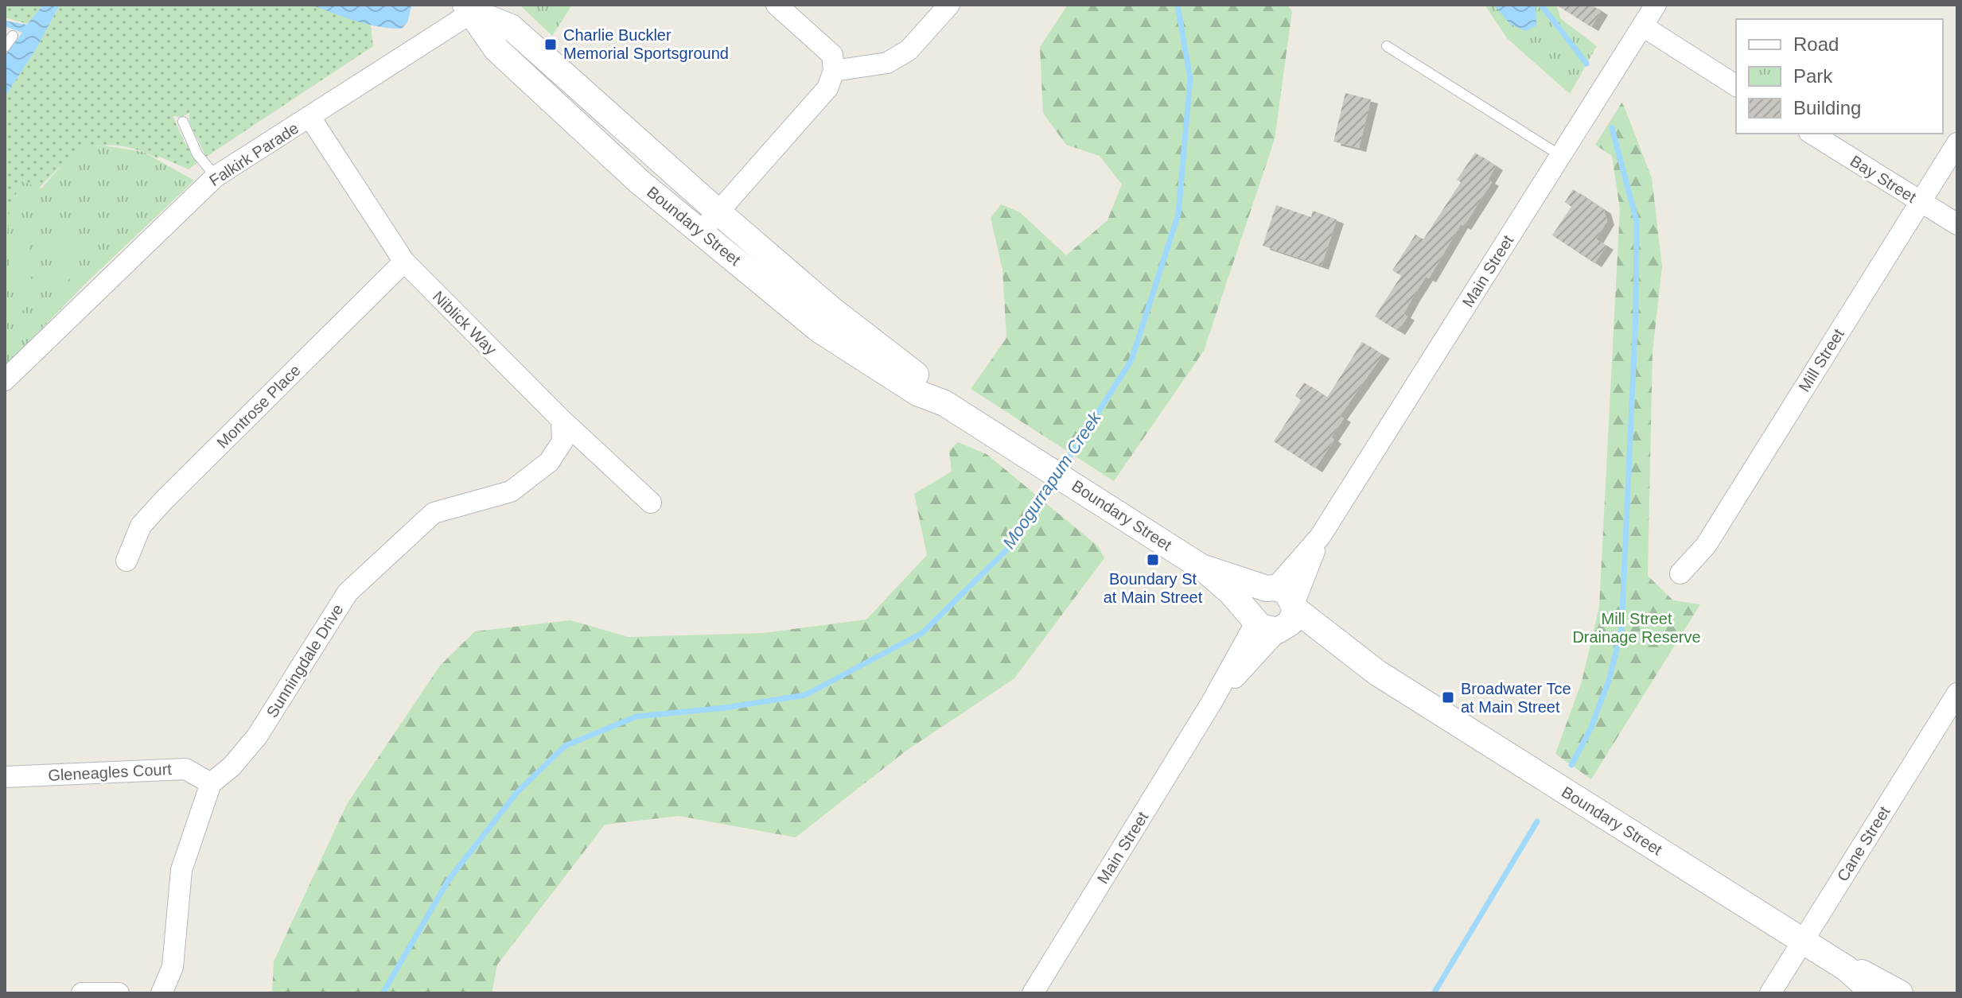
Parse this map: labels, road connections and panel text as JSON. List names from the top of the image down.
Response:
{
  "streets": {
    "street": [
      "Falkirk Parade",
      "Bay Street",
      "Boundary Street",
      "Main Street",
      "Niblick Way",
      "Mill Street",
      "Montrose Place",
      "Sunningdale Drive",
      "Gleneagles Court",
      "Cane Street"
    ]
  },
  "crossings": [
    ["Falkirk Parade", "Boundary Street"],
    ["Falkirk Parade", "Niblick Way"],
    ["Bay Street", "Mill Street"],
    ["Boundary Street", "Main Street"],
    ["Boundary Street", "Cane Street"],
    ["Niblick Way", "Montrose Place"],
    ["Niblick Way", "Sunningdale Drive"],
    ["Sunningdale Drive", "Gleneagles Court"]
  ],
  "water": ["Moogurrapum Creek"],
  "parks": ["Mill Street Drainage Reserve"],
  "places": {
    "transit": ["Charlie Buckler Memorial Sportsground", "Boundary St at Main Street", "Broadwater Tce at Main Street"]
  },
  "legend": ["Road", "Park", "Building"]
}
